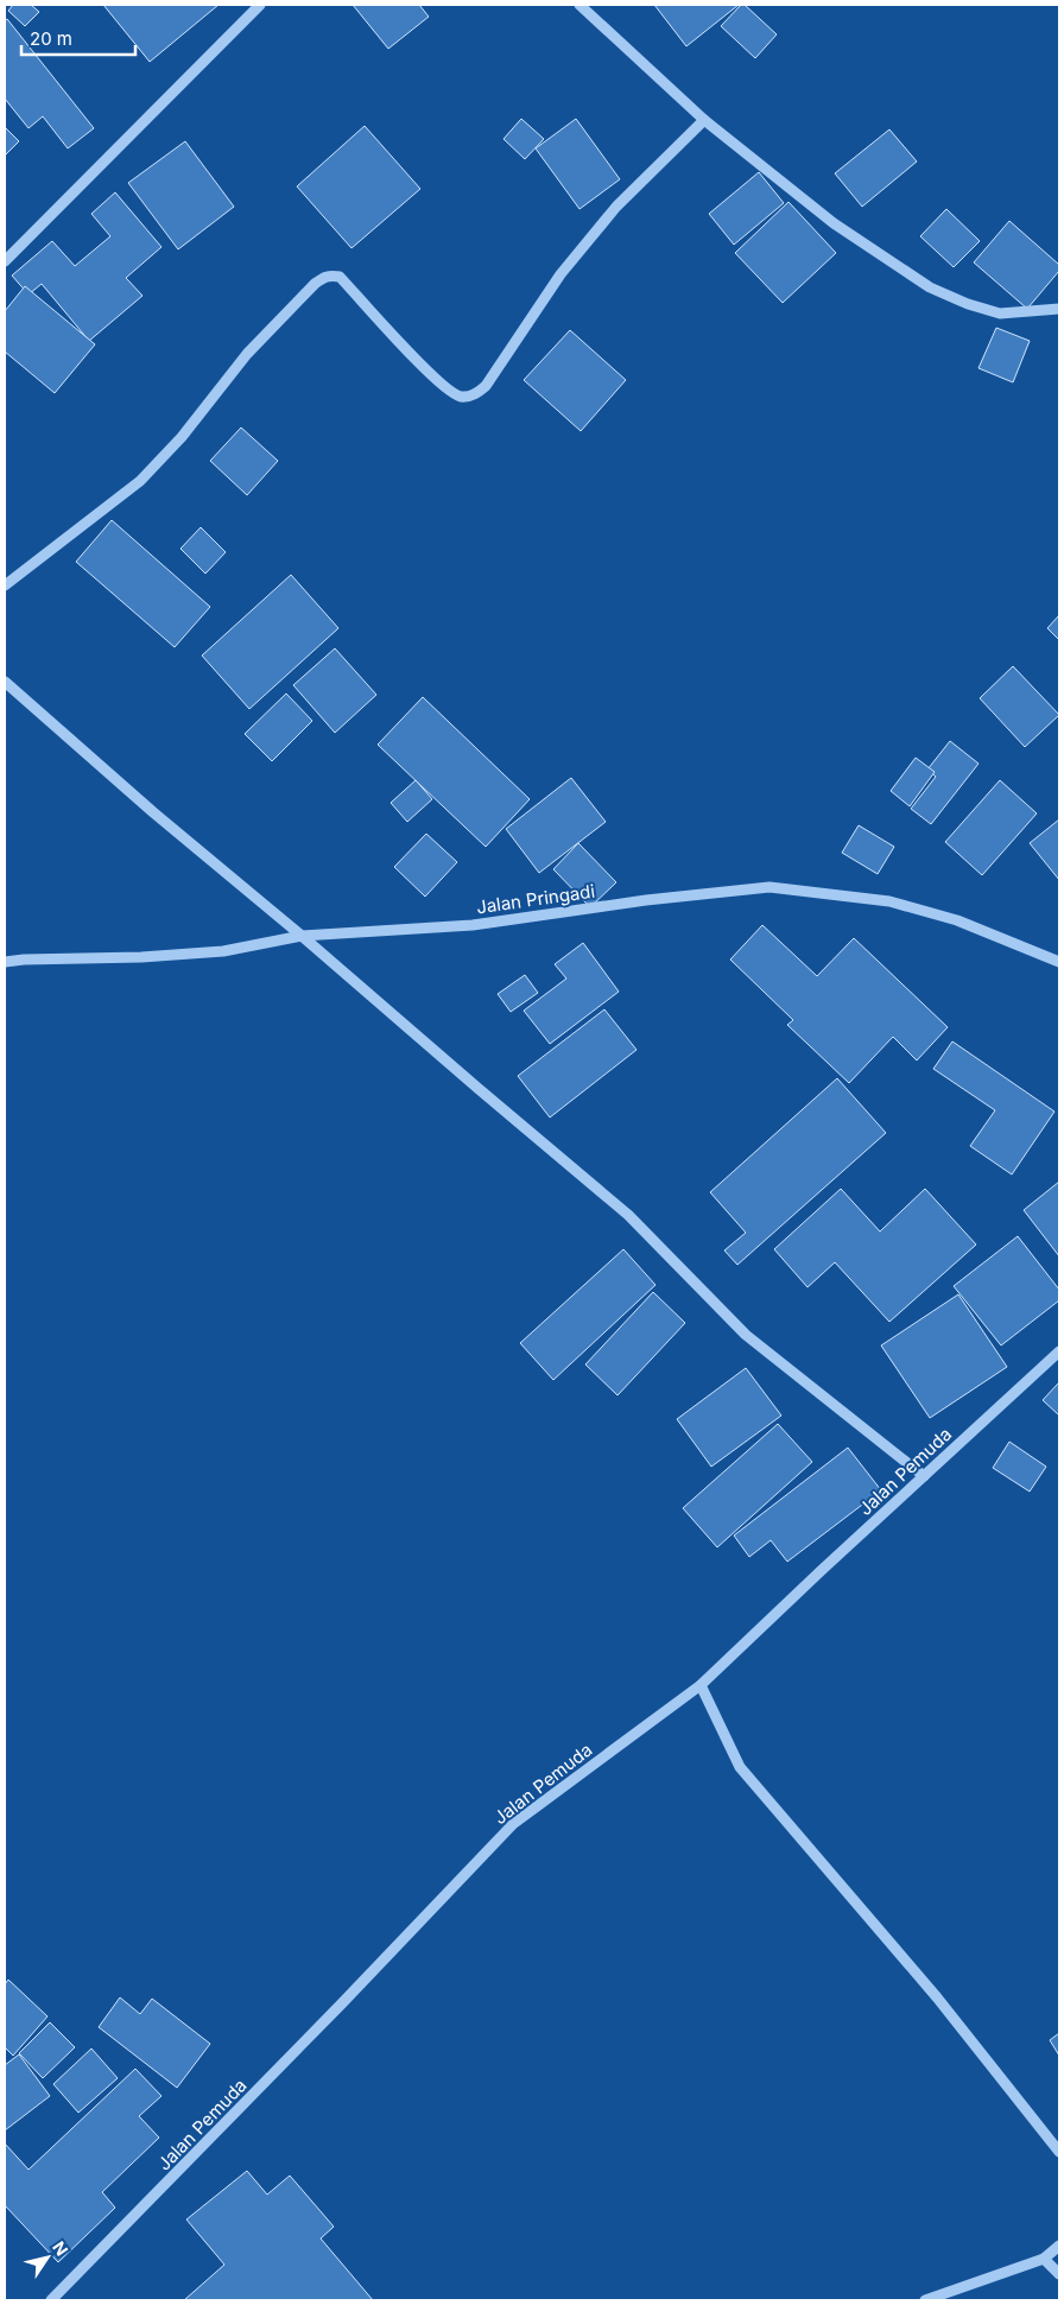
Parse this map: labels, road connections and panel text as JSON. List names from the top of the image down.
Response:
{
  "streets": {
    "street": ["Jalan Pringadi", "Jalan Pemuda"]
  },
  "scale_bar": "20 m",
  "north": "top right"
}
